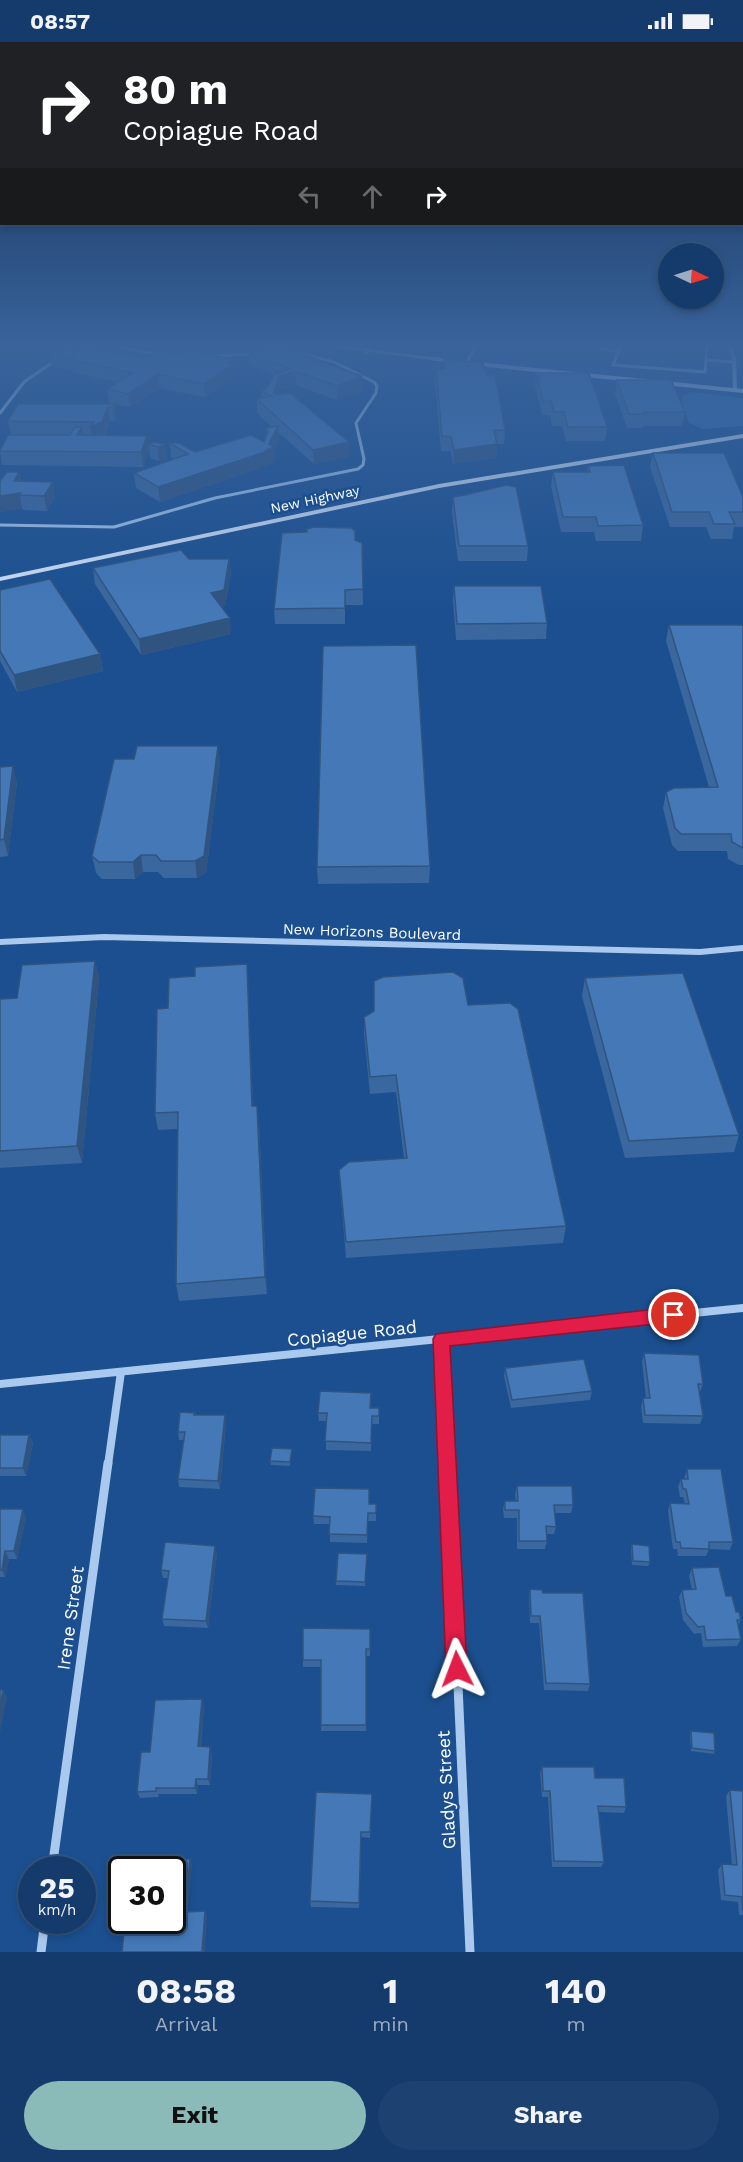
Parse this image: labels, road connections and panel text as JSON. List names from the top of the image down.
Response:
{
  "streets": {
    "main road": ["New Highway"],
    "street": [
      "New Horizons Boulevard",
      "Copiague Road",
      "Irene Street",
      "Gladys Street"
    ]
  },
  "crossings": [
    ["Copiague Road", "Irene Street"],
    ["Copiague Road", "Gladys Street"]
  ],
  "north": "right",
  "page": {
    "status": "08:57",
    "turn": ["80 m", "Copiague Road"],
    "speed": "25 km/h",
    "limit": "30",
    "eta": [
      "08:58",
      "Arrival",
      "1",
      "min",
      "140",
      "m"
    ],
    "buttons": ["Exit", "Share"]
  }
}
